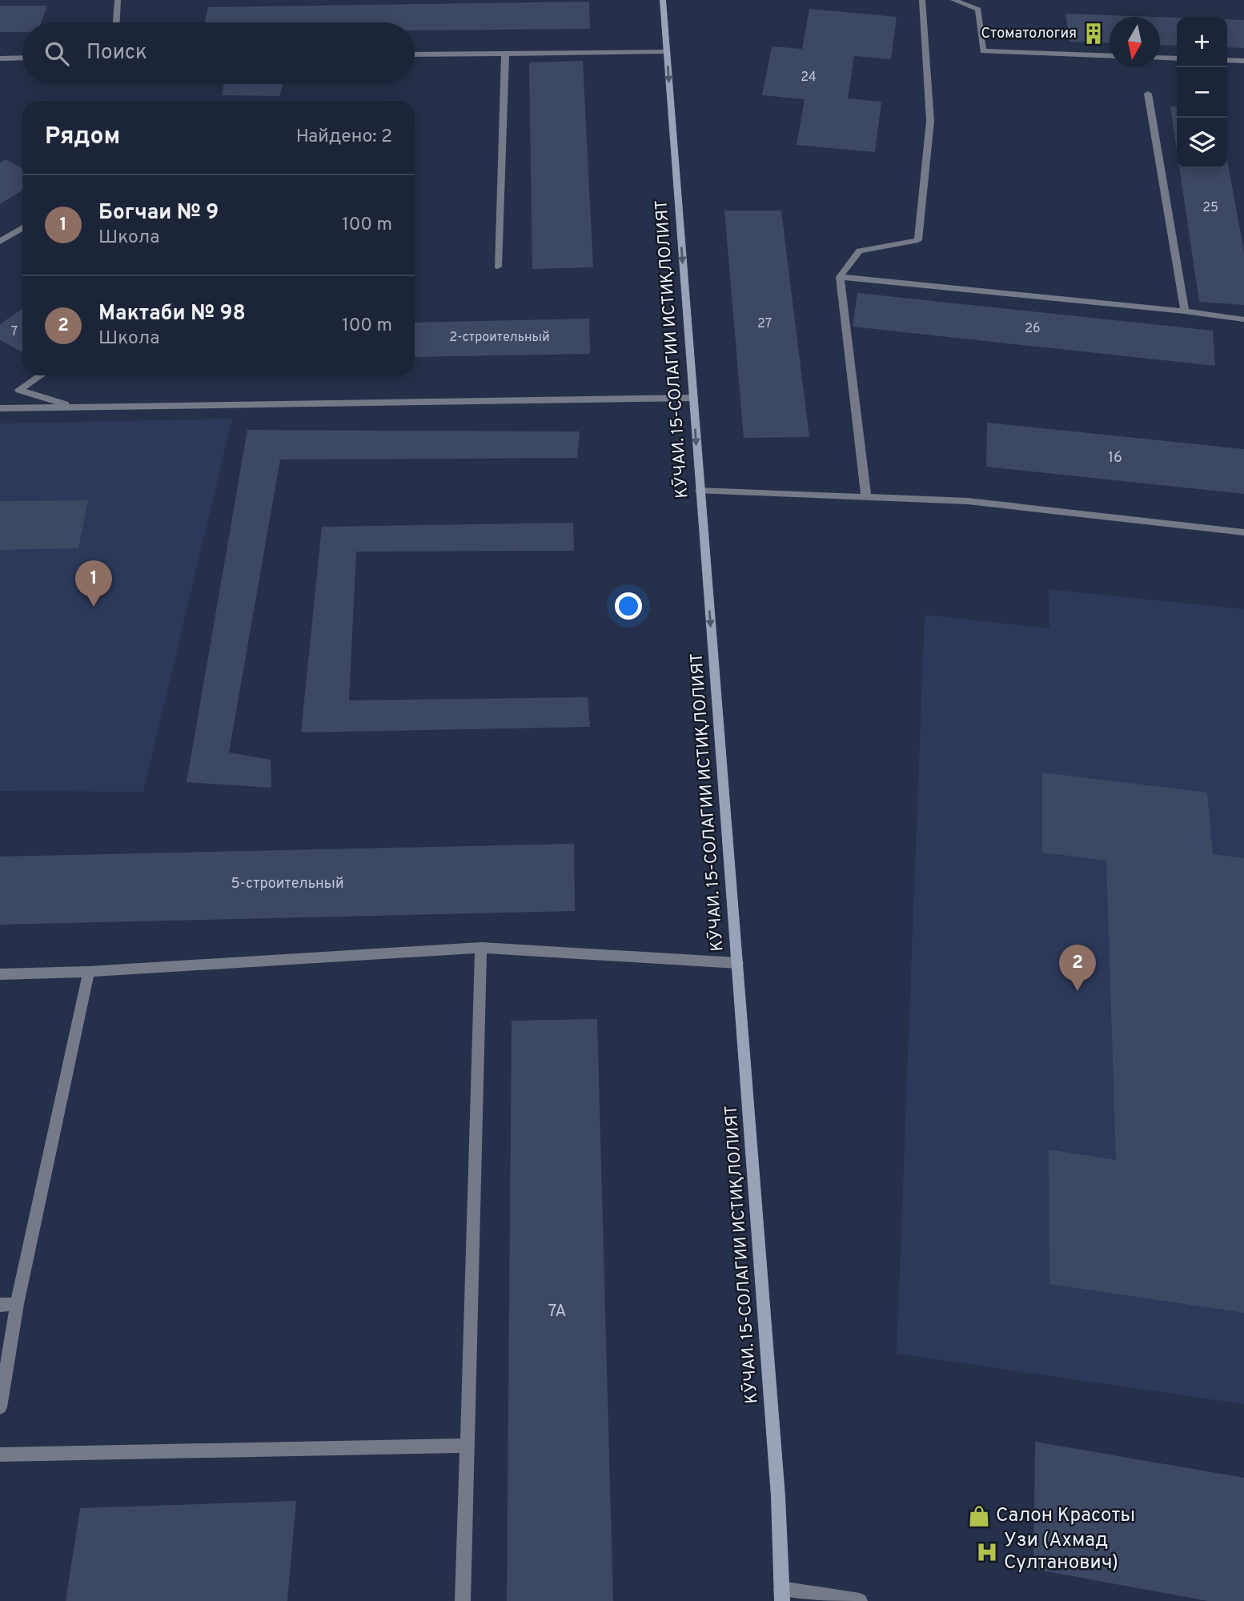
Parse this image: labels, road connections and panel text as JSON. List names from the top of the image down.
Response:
{
  "streets": {
    "street": ["КӮЧАИ. 15-СОЛАГИИ ИСТИҚЛОЛИЯТ"]
  },
  "one_way": ["КӮЧАИ. 15-СОЛАГИИ ИСТИҚЛОЛИЯТ"],
  "places": {
    "building": ["Стоматология"],
    "shop": ["Салон Красоты"],
    "hospital": ["Узи (Ахмад Султанович)"]
  },
  "house_numbers": [
    "24",
    "25",
    "27",
    "26",
    "7",
    "2-строительный",
    "16",
    "5-строительный",
    "7А"
  ],
  "north": "bottom",
  "page": {
    "map_buttons": ["+", "−"],
    "search": "Поиск",
    "heading": ["Рядом", "Найдено: 2"],
    "list": [
      {
        "mark": "1",
        "name": "Богчаи № 9",
        "note": "Школа",
        "value": "100 m"
      },
      {
        "mark": "2",
        "name": "Мактаби № 98",
        "note": "Школа",
        "value": "100 m"
      }
    ],
    "pins": ["1", "2"]
  }
}
